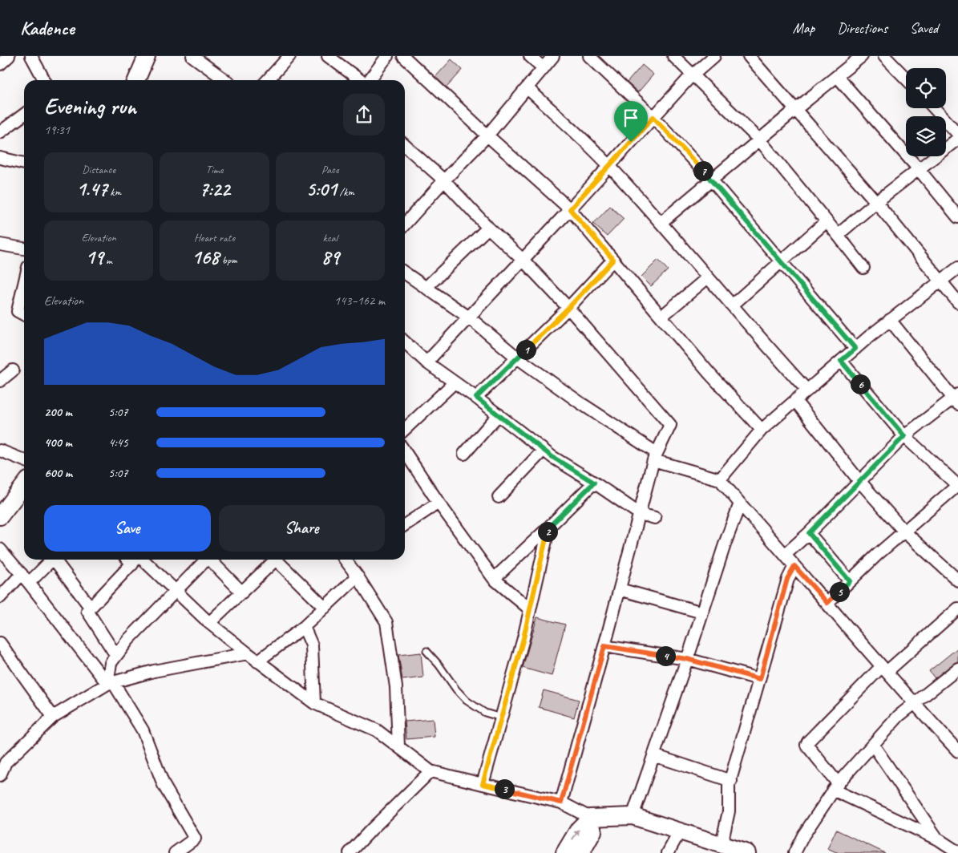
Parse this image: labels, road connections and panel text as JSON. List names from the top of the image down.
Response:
{
  "page": {
    "header": "Kadence",
    "nav": ["Map", "Directions", "Saved"],
    "heading": ["Evening run", "19:31"],
    "stats": [
      ["Distance", "1.47 km"],
      ["Time", "7:22"],
      ["Pace", "5:01 /km"],
      ["Elevation", "19 m"],
      ["Heart rate", "168 bpm"],
      ["kcal", "89"]
    ],
    "pins": [
      "7",
      "1",
      "6",
      "2",
      "5",
      "4",
      "3"
    ],
    "chart": ["Elevation", "143–162 m"],
    "list": [
      {
        "name": "200 m",
        "note": "5:07"
      },
      {
        "name": "400 m",
        "note": "4:45"
      },
      {
        "name": "600 m",
        "note": "5:07"
      }
    ],
    "buttons": ["Save", "Share"]
  }
}
